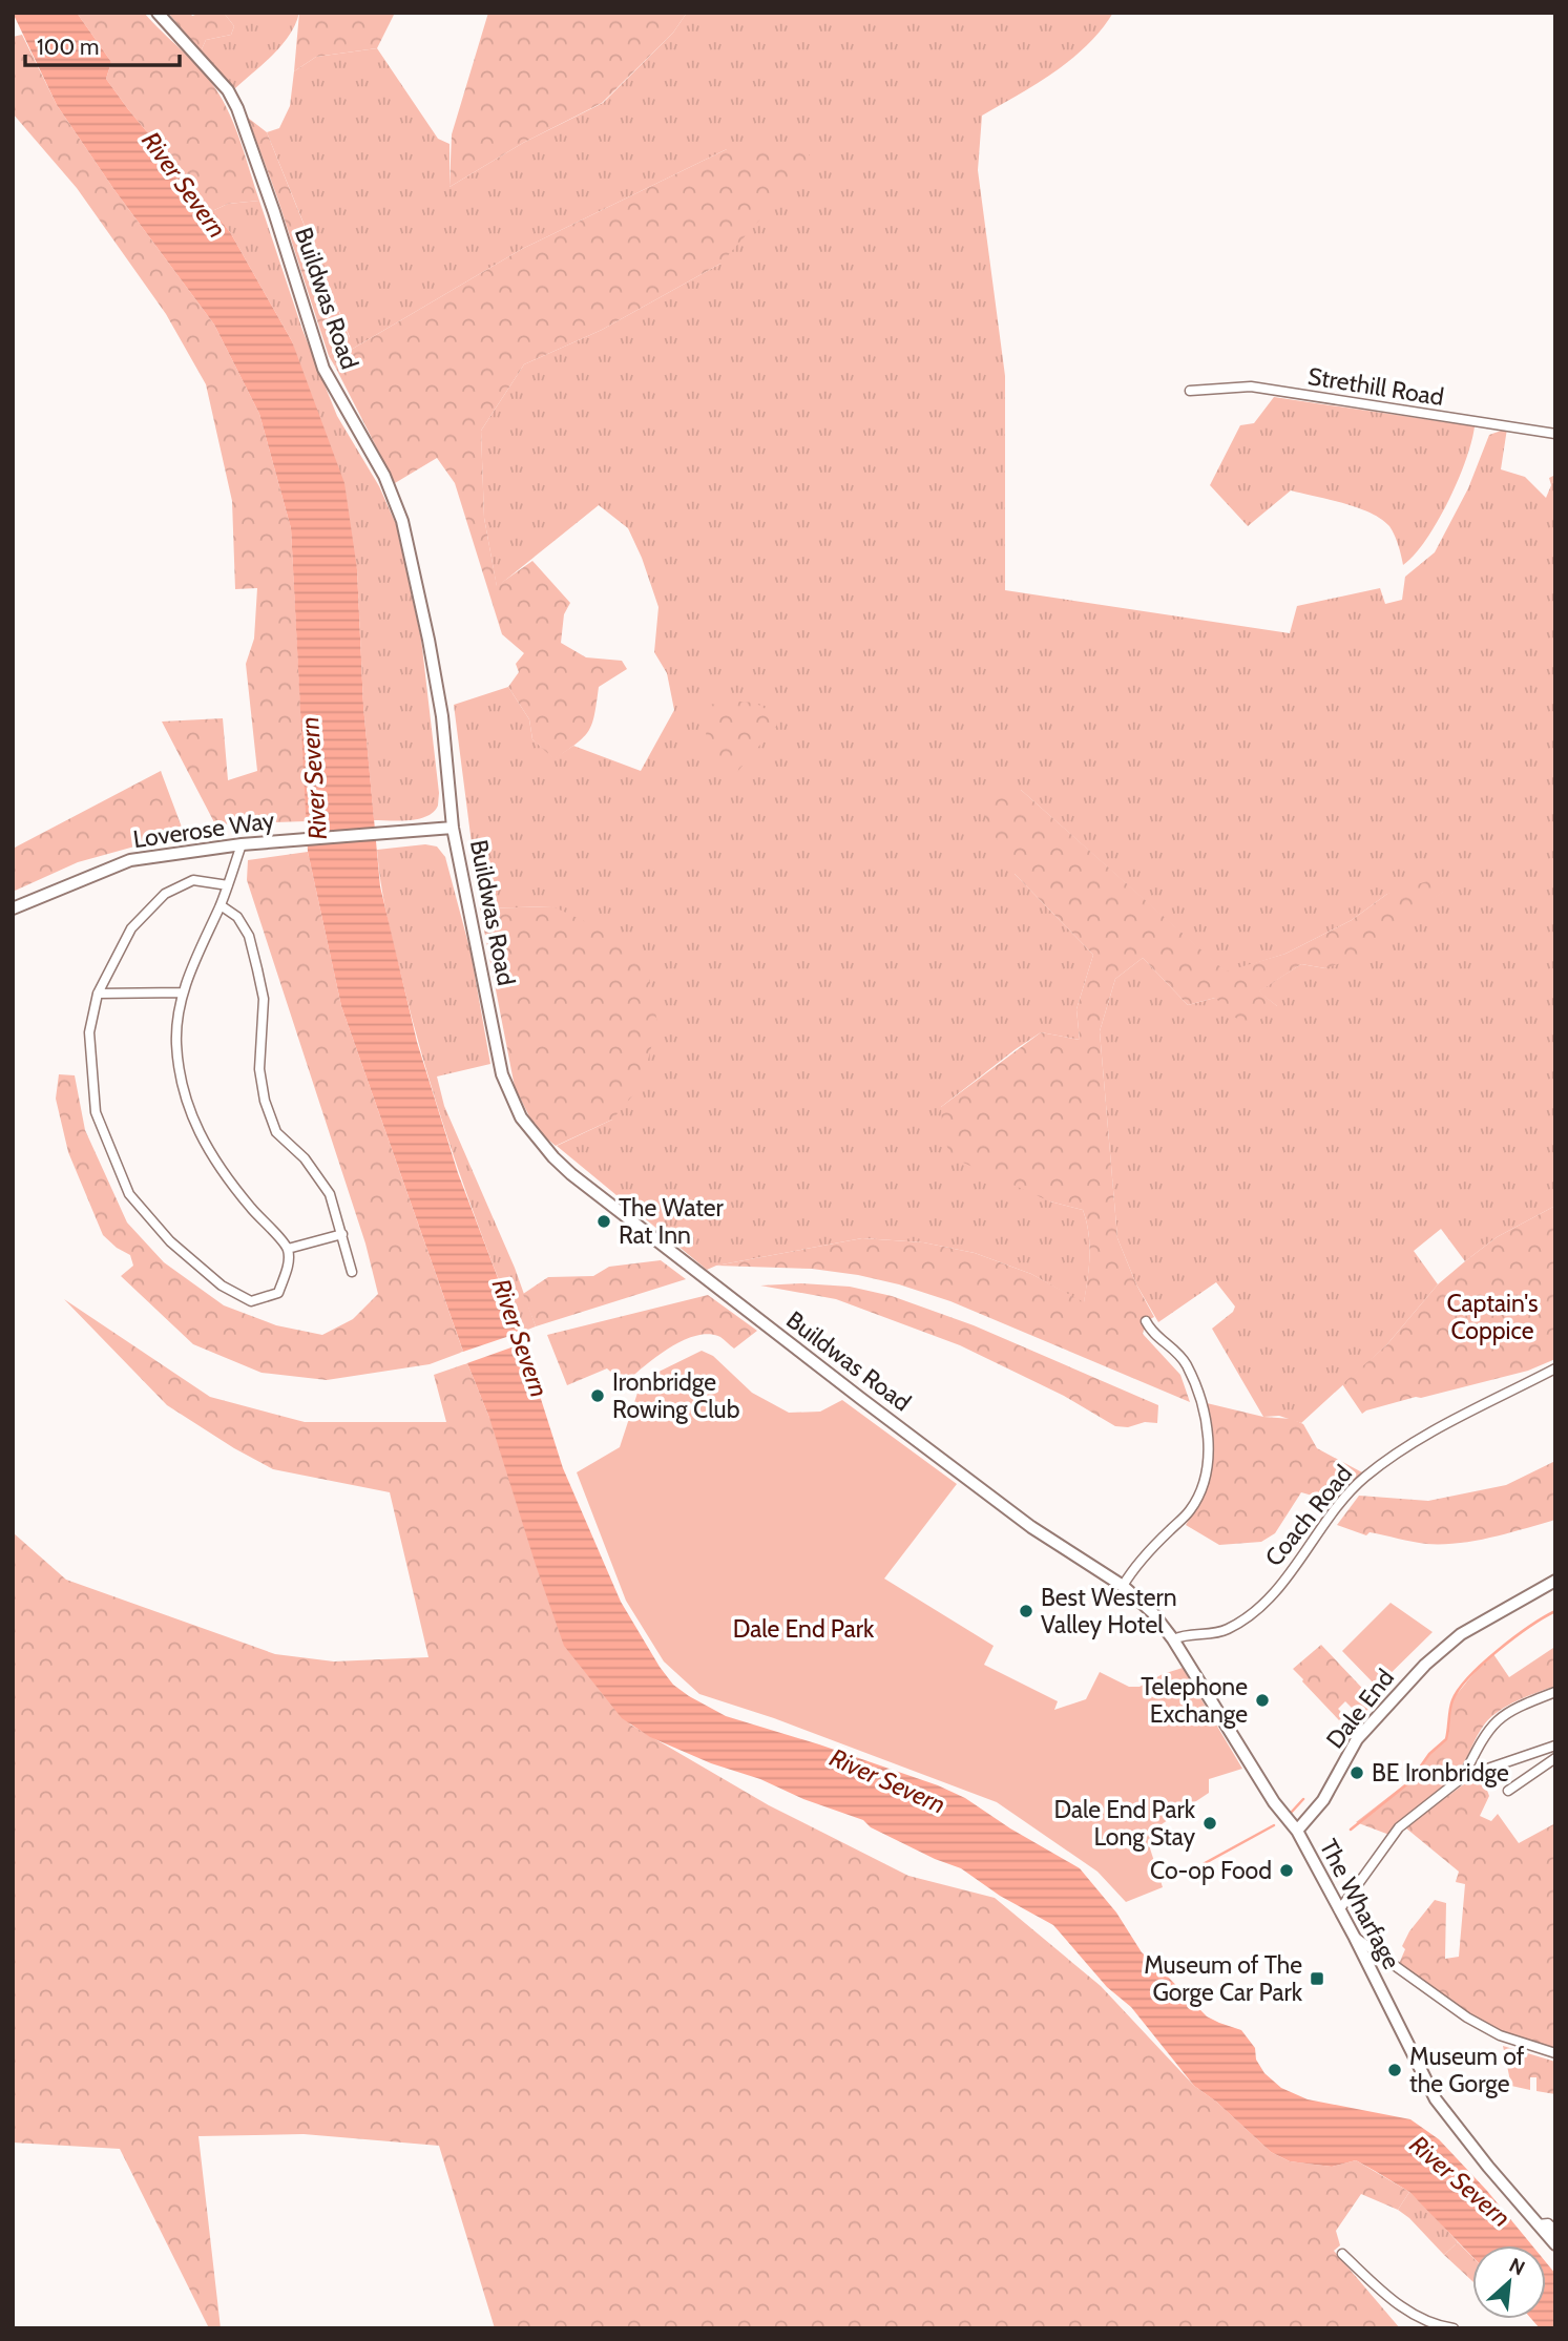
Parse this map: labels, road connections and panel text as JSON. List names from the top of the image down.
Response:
{
  "streets": {
    "street": [
      "Buildwas Road",
      "Strethill Road",
      "Loverose Way",
      "Coach Road",
      "Dale End",
      "The Wharfage"
    ]
  },
  "crossings": [
    ["Buildwas Road", "Loverose Way"],
    ["Buildwas Road", "The Wharfage"],
    ["Coach Road", "The Wharfage"],
    ["Dale End", "The Wharfage"]
  ],
  "water": ["River Severn"],
  "parks": ["Captain's Coppice", "Dale End Park"],
  "places": {
    "other": [
      "The Water Rat Inn",
      "Ironbridge Rowing Club",
      "Best Western Valley Hotel",
      "Telephone Exchange",
      "BE Ironbridge",
      "Dale End Park Long Stay",
      "Co-op Food",
      "Museum of the Gorge"
    ],
    "transit": ["Museum of The Gorge Car Park"]
  },
  "scale_bar": "100 m",
  "north": "top right"
}
